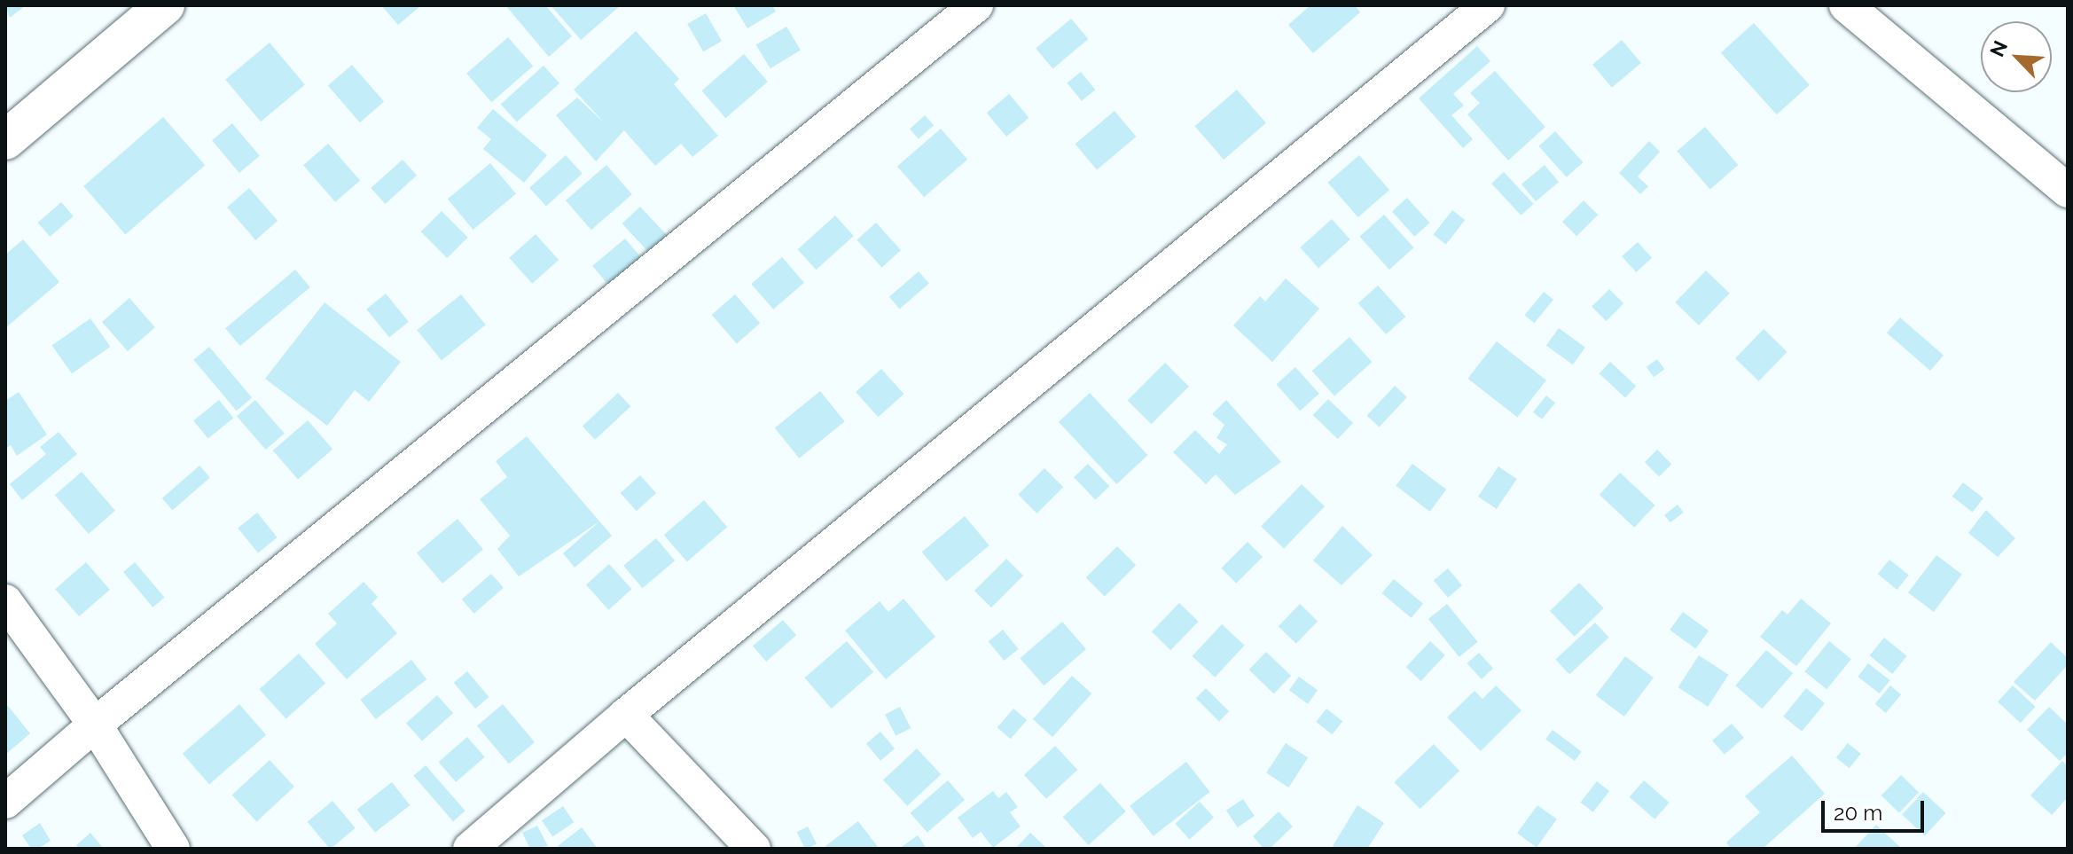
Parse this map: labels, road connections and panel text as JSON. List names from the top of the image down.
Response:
{
  "scale_bar": "20 m",
  "north": "top left"
}
